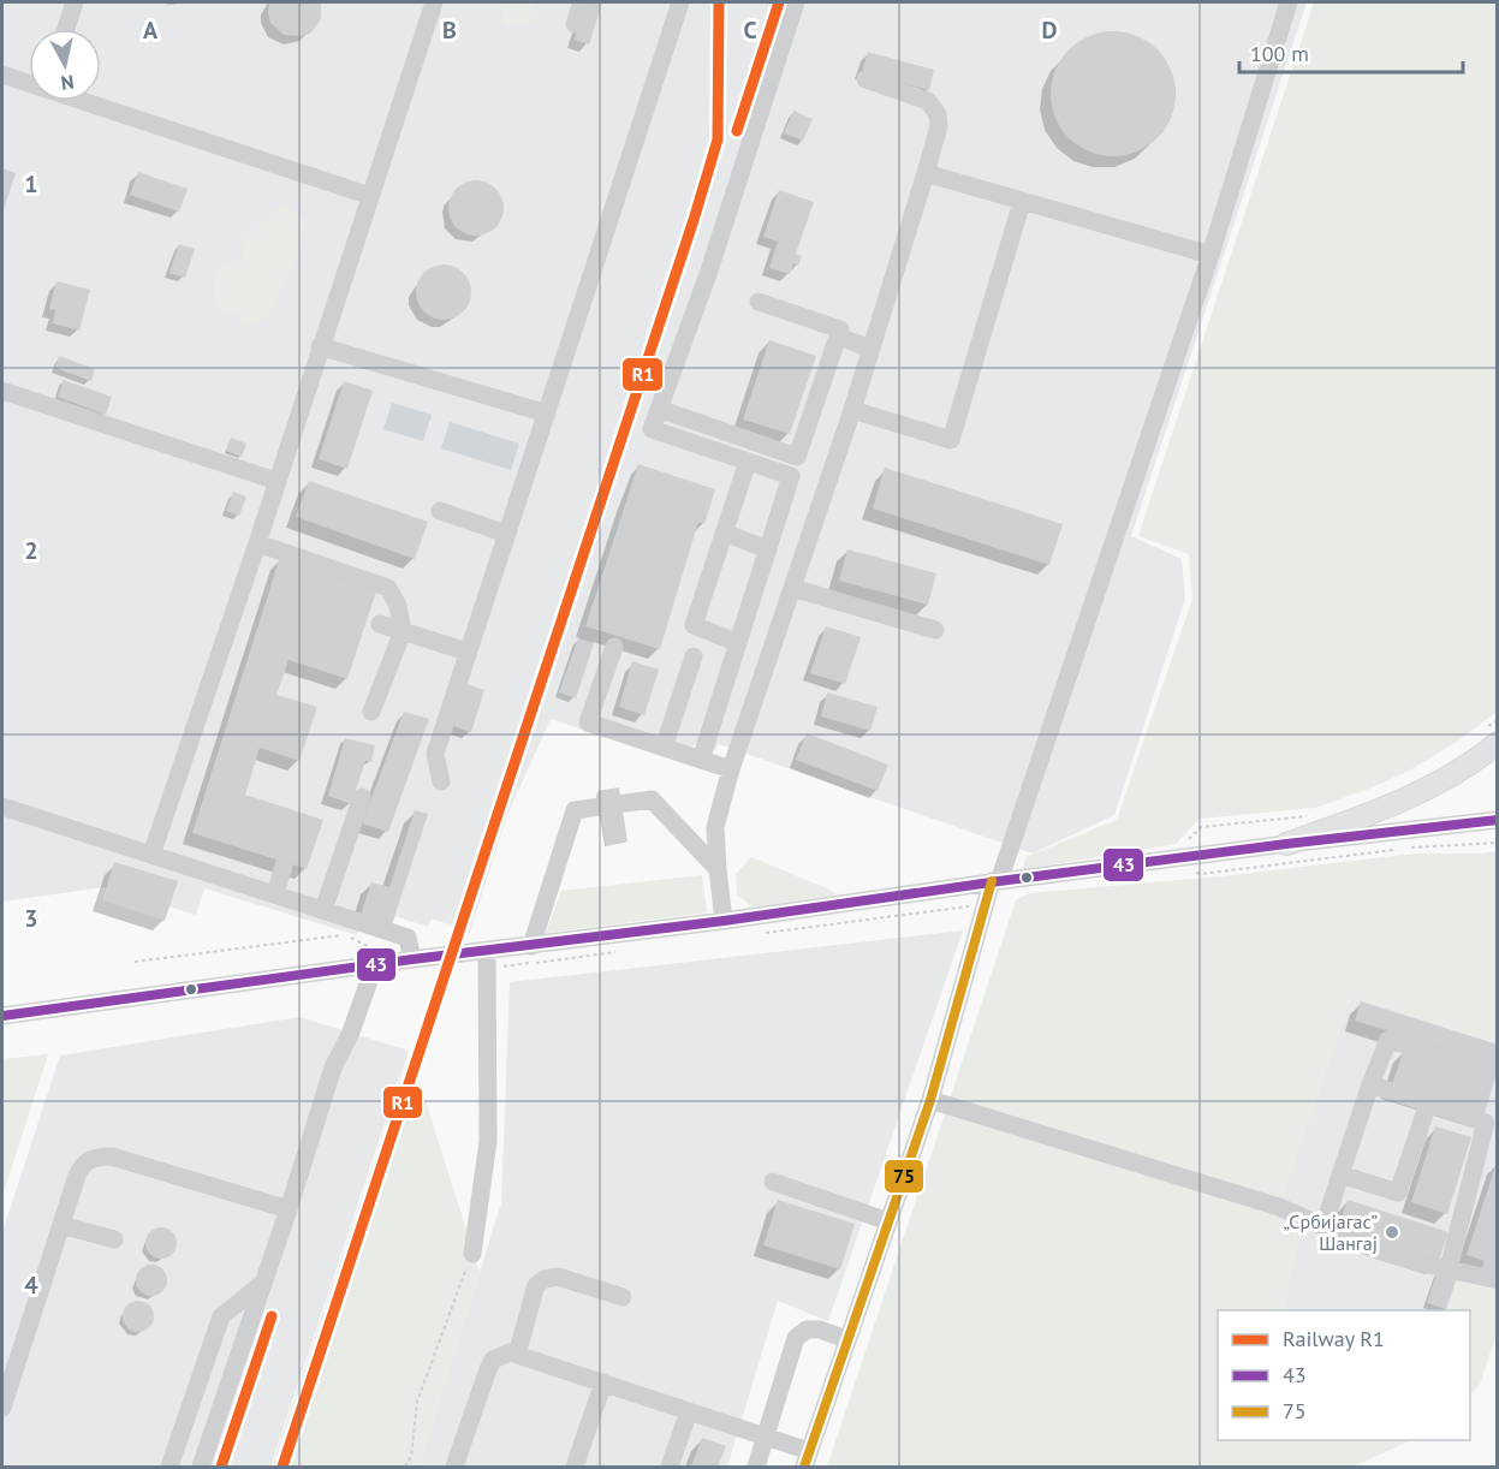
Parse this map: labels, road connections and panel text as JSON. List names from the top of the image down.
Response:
{
  "places": ["„Србијагас” Шангај"],
  "lines": ["rail line R1", "transit line 43", "transit line 75"],
  "legend": ["Railway R1", "43", "75"],
  "scale_bar": "100 m",
  "north": "bottom",
  "grid": {
    "columns": [
      "A",
      "B",
      "C",
      "D"
    ],
    "rows": [
      "1",
      "2",
      "3",
      "4"
    ]
  }
}
